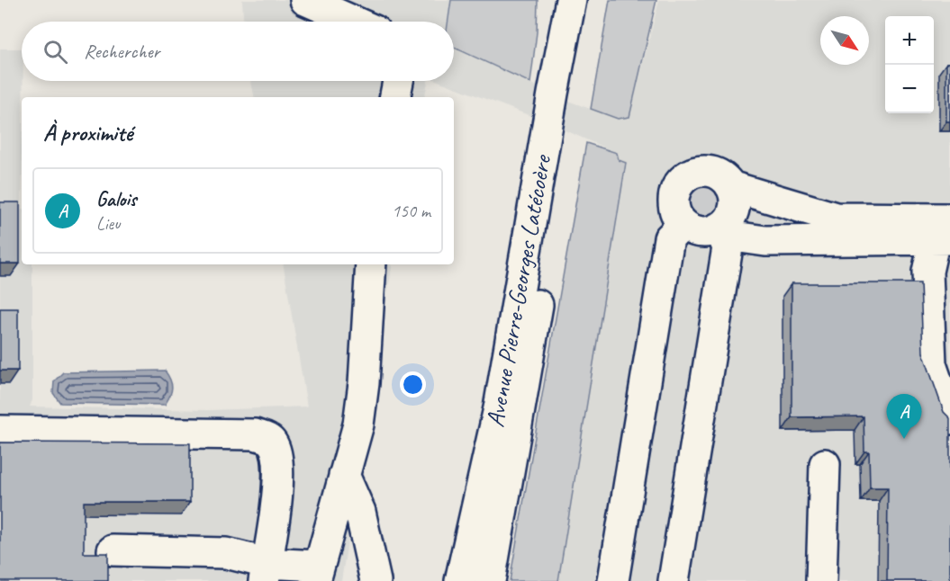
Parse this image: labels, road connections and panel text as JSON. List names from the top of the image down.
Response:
{
  "streets": {
    "street": ["Avenue Pierre-Georges Latécoère"]
  },
  "north": "bottom right",
  "page": {
    "map_buttons": ["+", "−"],
    "search": "Rechercher",
    "heading": "À proximité",
    "list": [
      {
        "mark": "A",
        "name": "Galois",
        "note": "Lieu",
        "value": "150 m"
      }
    ],
    "pins": "A"
  }
}
